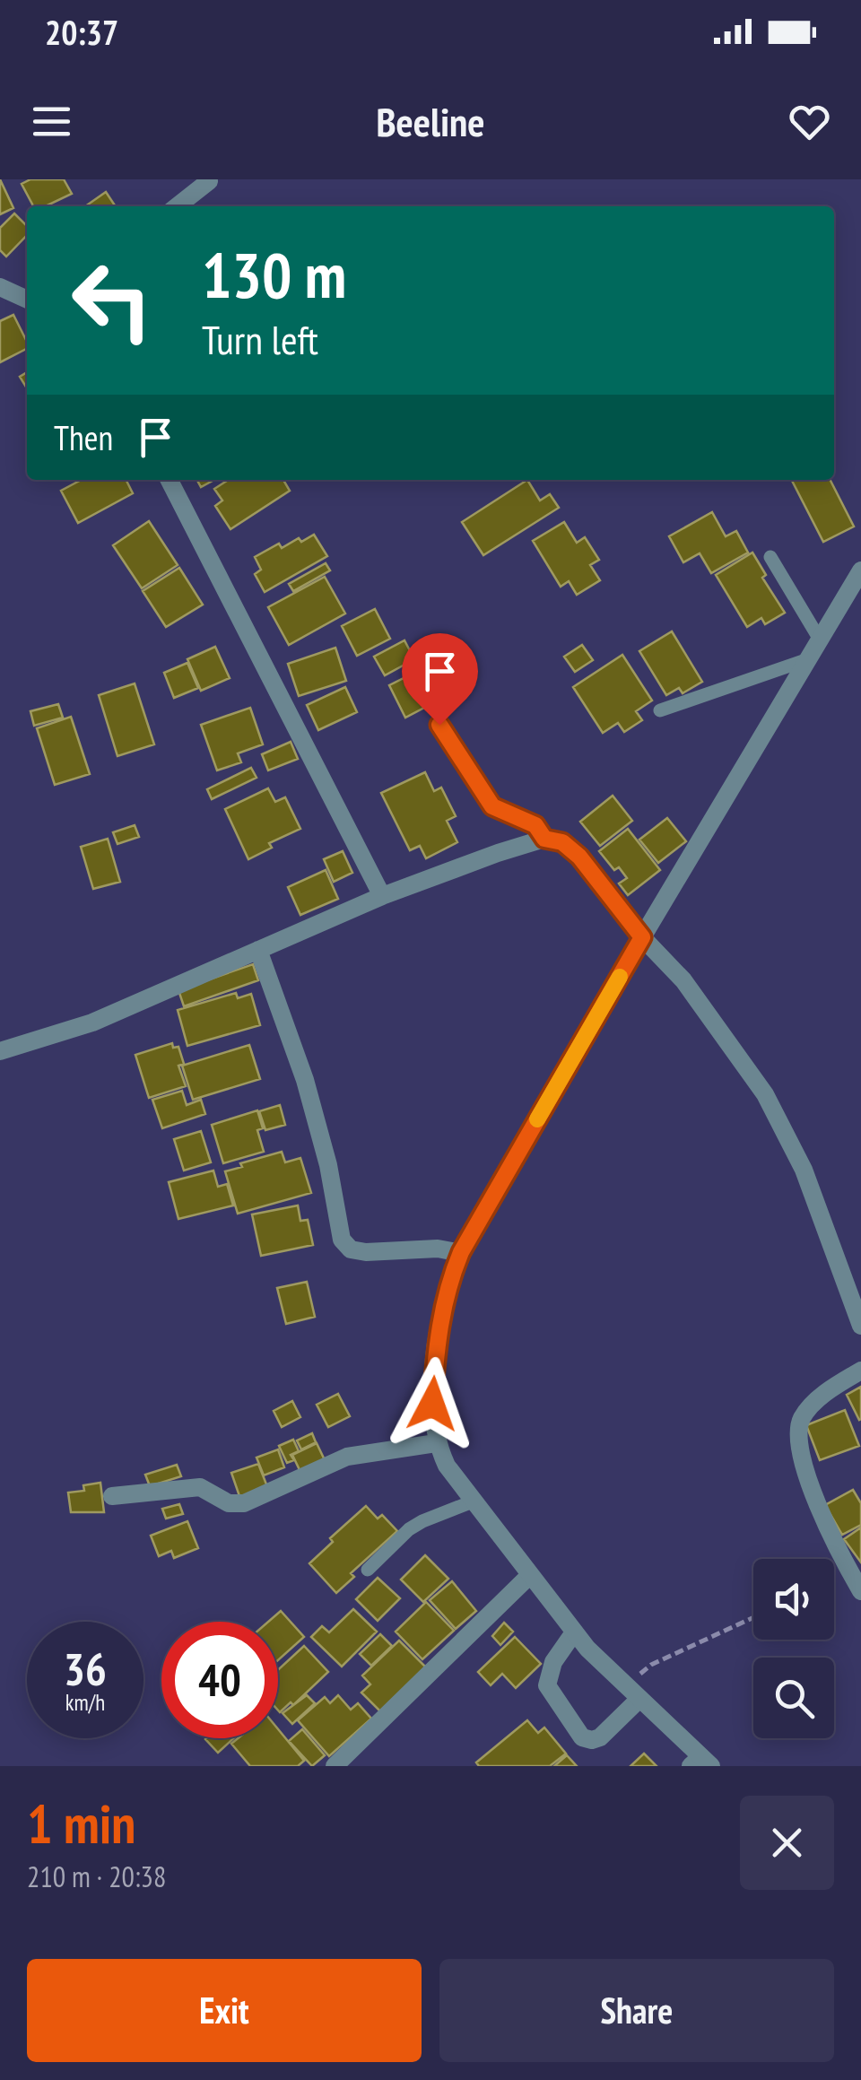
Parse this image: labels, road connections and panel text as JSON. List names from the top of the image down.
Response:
{
  "page": {
    "status": "20:37",
    "header": "Beeline",
    "turn": ["130 m", "Turn left"],
    "then": "Then",
    "speed": "36 km/h",
    "limit": "40",
    "heading": ["1 min", "210 m · 20:38"],
    "buttons": ["Exit", "Share"]
  }
}
